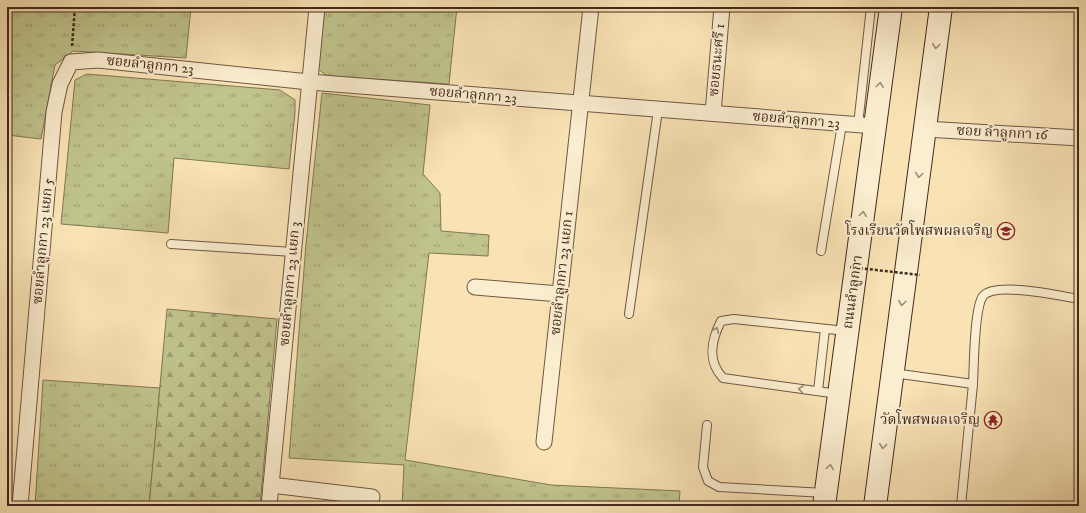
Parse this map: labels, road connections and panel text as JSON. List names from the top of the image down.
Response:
{
  "streets": {
    "main road": ["ถนนลำลูกกา"],
    "street": [
      "ซอยธนะศรี 1",
      "ซอยลำลูกกา 23",
      "ซอย ลำลูกกา 16",
      "ซอยลำลูกกา 23 แยก 5",
      "ซอยลำลูกกา 23 แยก 1",
      "ซอยลำลูกกา 23 แยก 3"
    ]
  },
  "crossings": [
    ["ซอยธนะศรี 1", "ซอยลำลูกกา 23"],
    ["ซอยลำลูกกา 23", "ซอยลำลูกกา 23 แยก 5"],
    ["ซอยลำลูกกา 23", "ซอยลำลูกกา 23 แยก 1"],
    ["ซอยลำลูกกา 23", "ซอยลำลูกกา 23 แยก 3"],
    ["ซอยลำลูกกา 23", "ถนนลำลูกกา"]
  ],
  "places": {
    "school or university": ["โรงเรียนวัดโพสพผลเจริญ"],
    "temple": ["วัดโพสพผลเจริญ"]
  }
}
